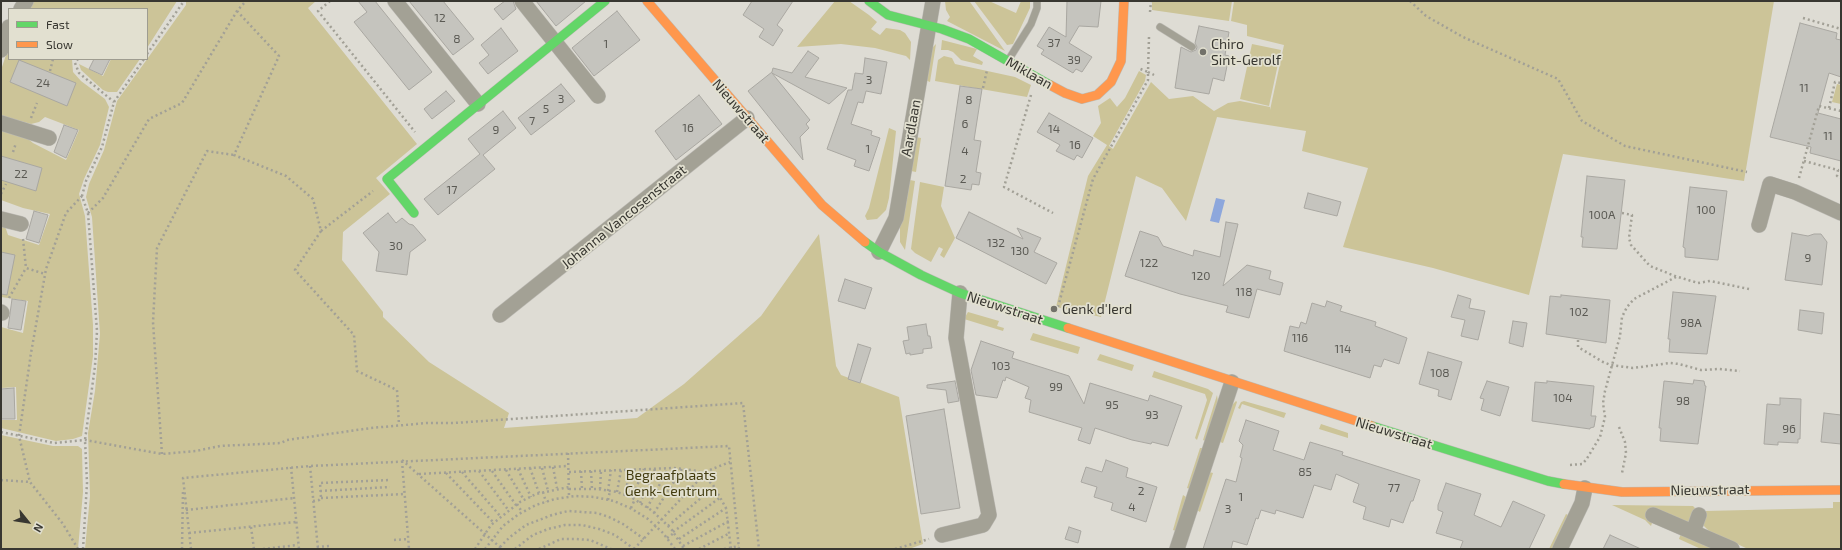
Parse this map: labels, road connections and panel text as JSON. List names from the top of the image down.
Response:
{
  "streets": {
    "street": [
      "Miklaan",
      "Nieuwstraat",
      "Aardlaan",
      "Johanna Vancosenstraat"
    ]
  },
  "crossings": [
    ["Miklaan", "Aardlaan"],
    ["Nieuwstraat", "Aardlaan"],
    ["Nieuwstraat", "Johanna Vancosenstraat"]
  ],
  "parks": ["Begraafplaats Genk-Centrum"],
  "places": ["Chiro Sint-Gerolf", "Genk d'Ierd"],
  "house_numbers": [
    "12",
    "8",
    "37",
    "1",
    "39",
    "3",
    "24",
    "11",
    "3",
    "8",
    "5",
    "7",
    "6",
    "16",
    "14",
    "9",
    "11",
    "16",
    "1",
    "4",
    "22",
    "2",
    "17",
    "100",
    "100A",
    "132",
    "30",
    "130",
    "9",
    "122",
    "120",
    "118",
    "102",
    "98A",
    "116",
    "114",
    "103",
    "108",
    "99",
    "104",
    "98",
    "95",
    "93",
    "96",
    "85",
    "77",
    "2",
    "1",
    "4",
    "3"
  ],
  "legend": ["Fast", "Slow"],
  "north": "bottom right"
}
